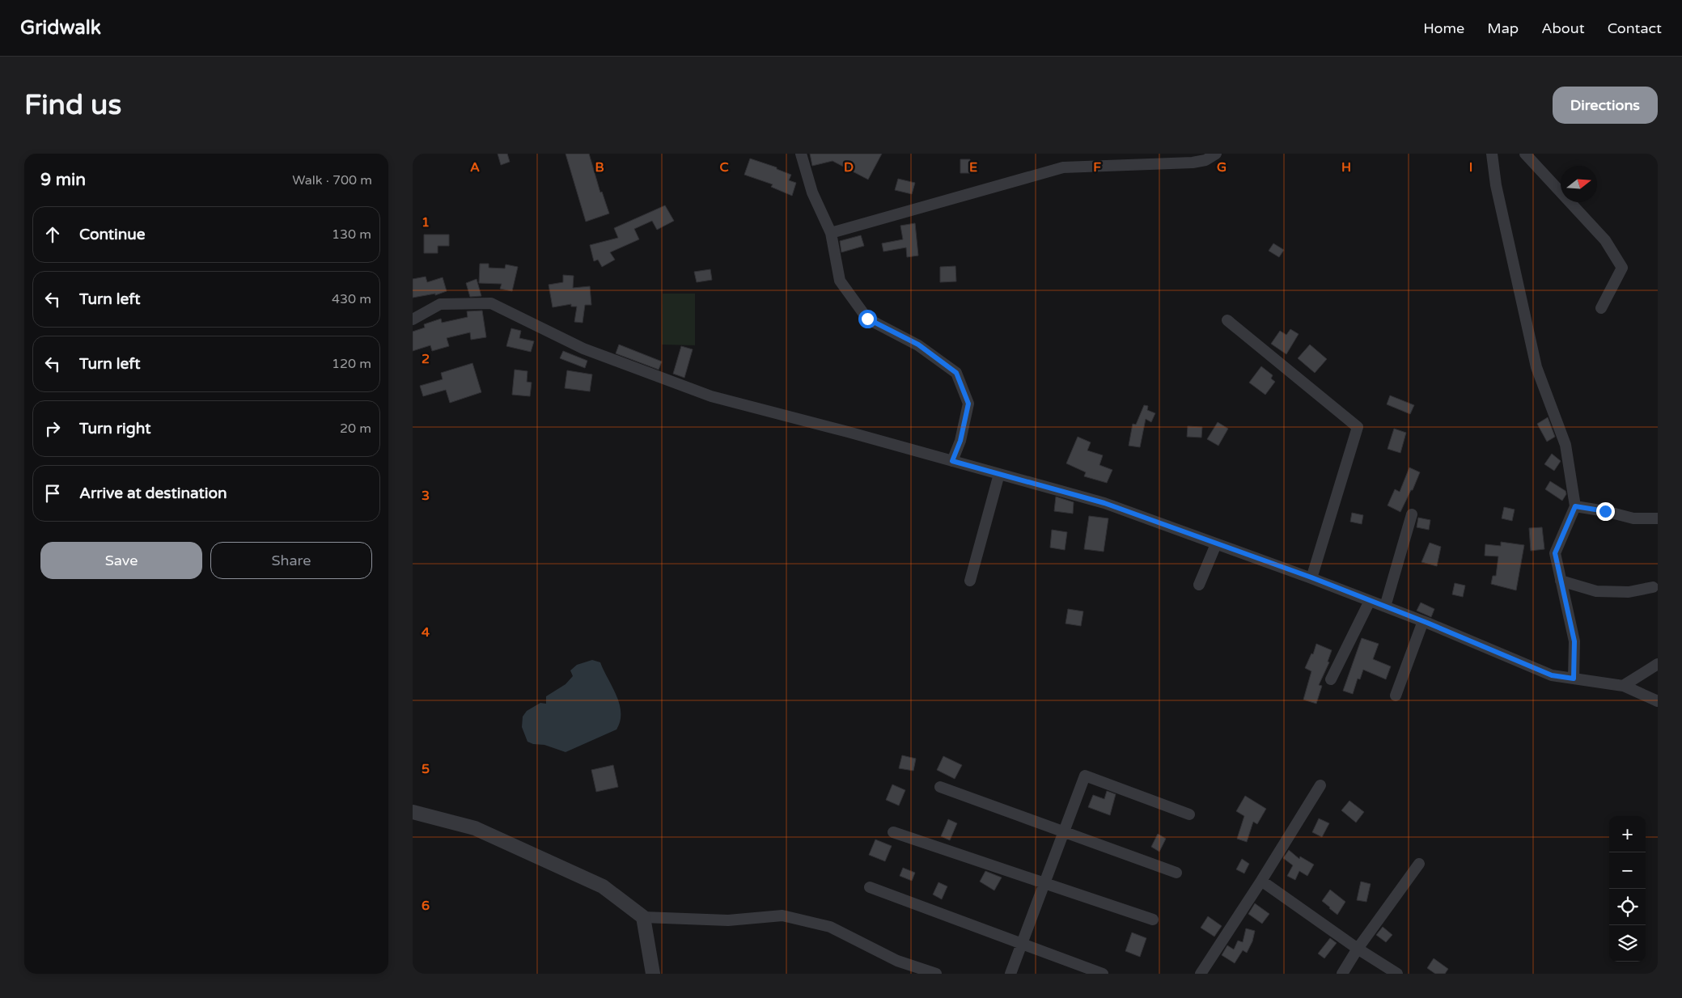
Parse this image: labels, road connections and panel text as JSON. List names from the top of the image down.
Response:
{
  "north": "right",
  "page": {
    "header": "Gridwalk",
    "nav": [
      "Home",
      "Map",
      "About",
      "Contact"
    ],
    "buttons": [
      "Directions",
      ["Save", "Share"]
    ],
    "title": "Find us",
    "heading": ["9 min", "Walk · 700 m"],
    "list": [
      ["Continue", "130 m"],
      ["Turn left", "430 m"],
      ["Turn left", "120 m"],
      ["Turn right", "20 m"],
      "Arrive at destination"
    ],
    "map_buttons": ["+", "−"]
  },
  "grid": {
    "columns": [
      "A",
      "B",
      "C",
      "D",
      "E",
      "F",
      "G",
      "H",
      "I"
    ],
    "rows": [
      "1",
      "2",
      "3",
      "4",
      "5",
      "6"
    ]
  }
}
